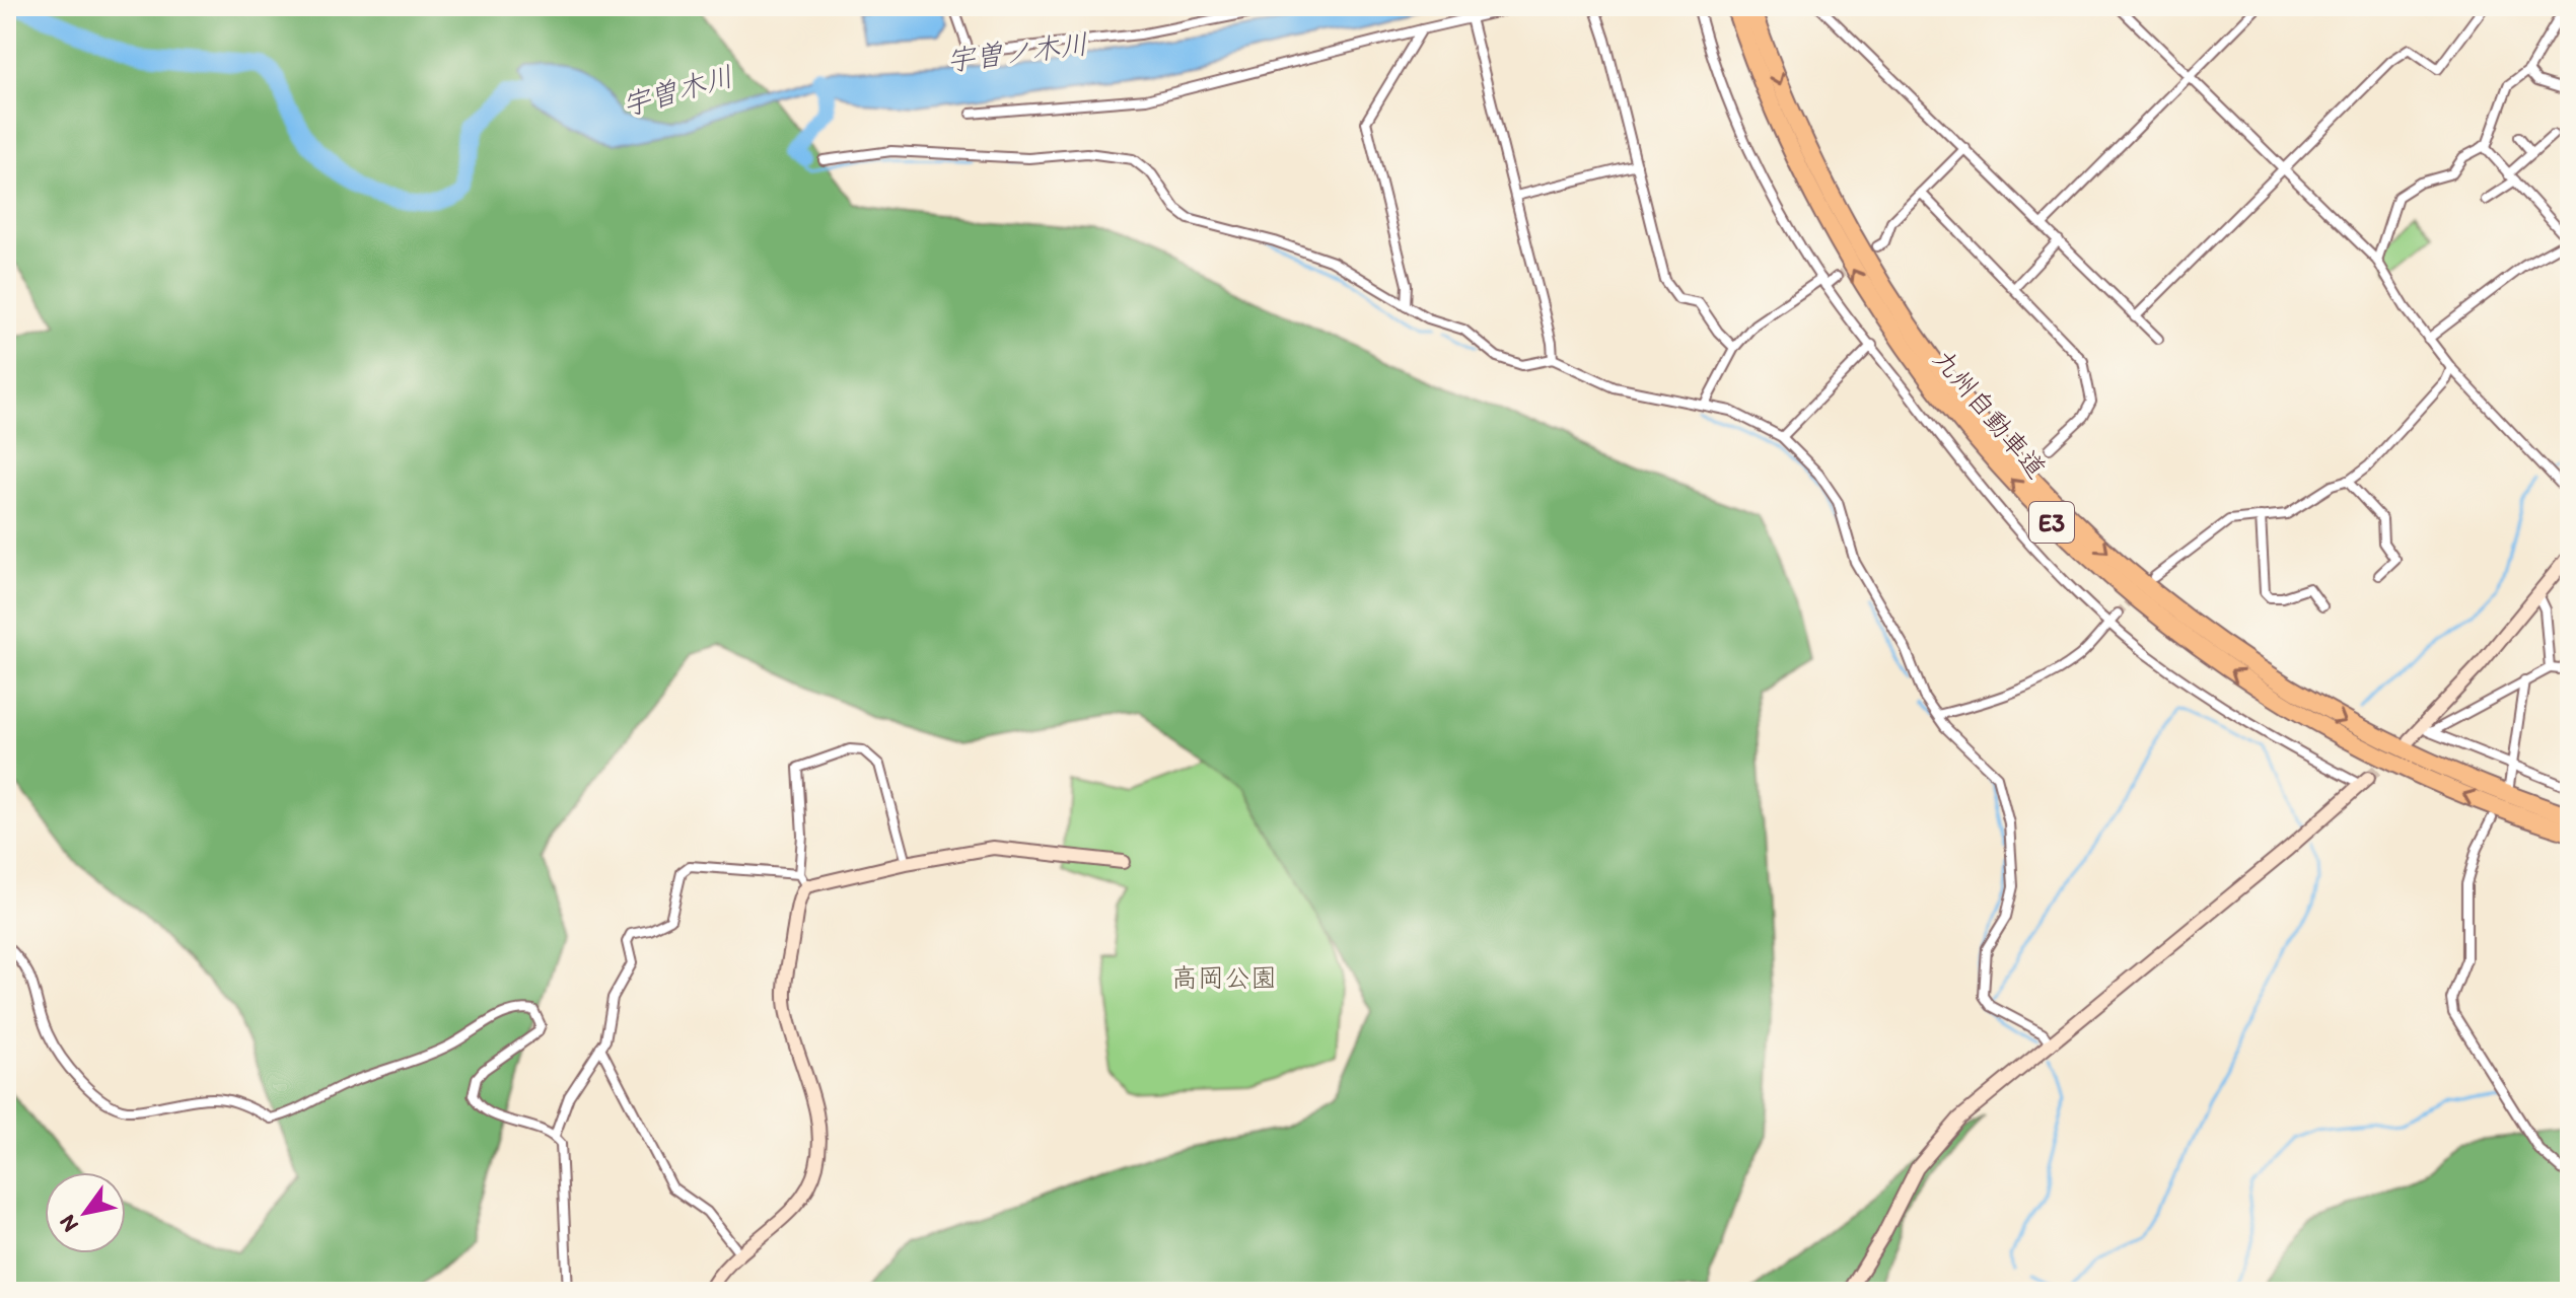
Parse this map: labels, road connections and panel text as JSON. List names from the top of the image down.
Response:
{
  "streets": {
    "highway": ["九州自動車道", "E3"]
  },
  "water": ["宇曽ノ木川", "宇曽木川"],
  "parks": ["高岡公園"],
  "north": "bottom left"
}
